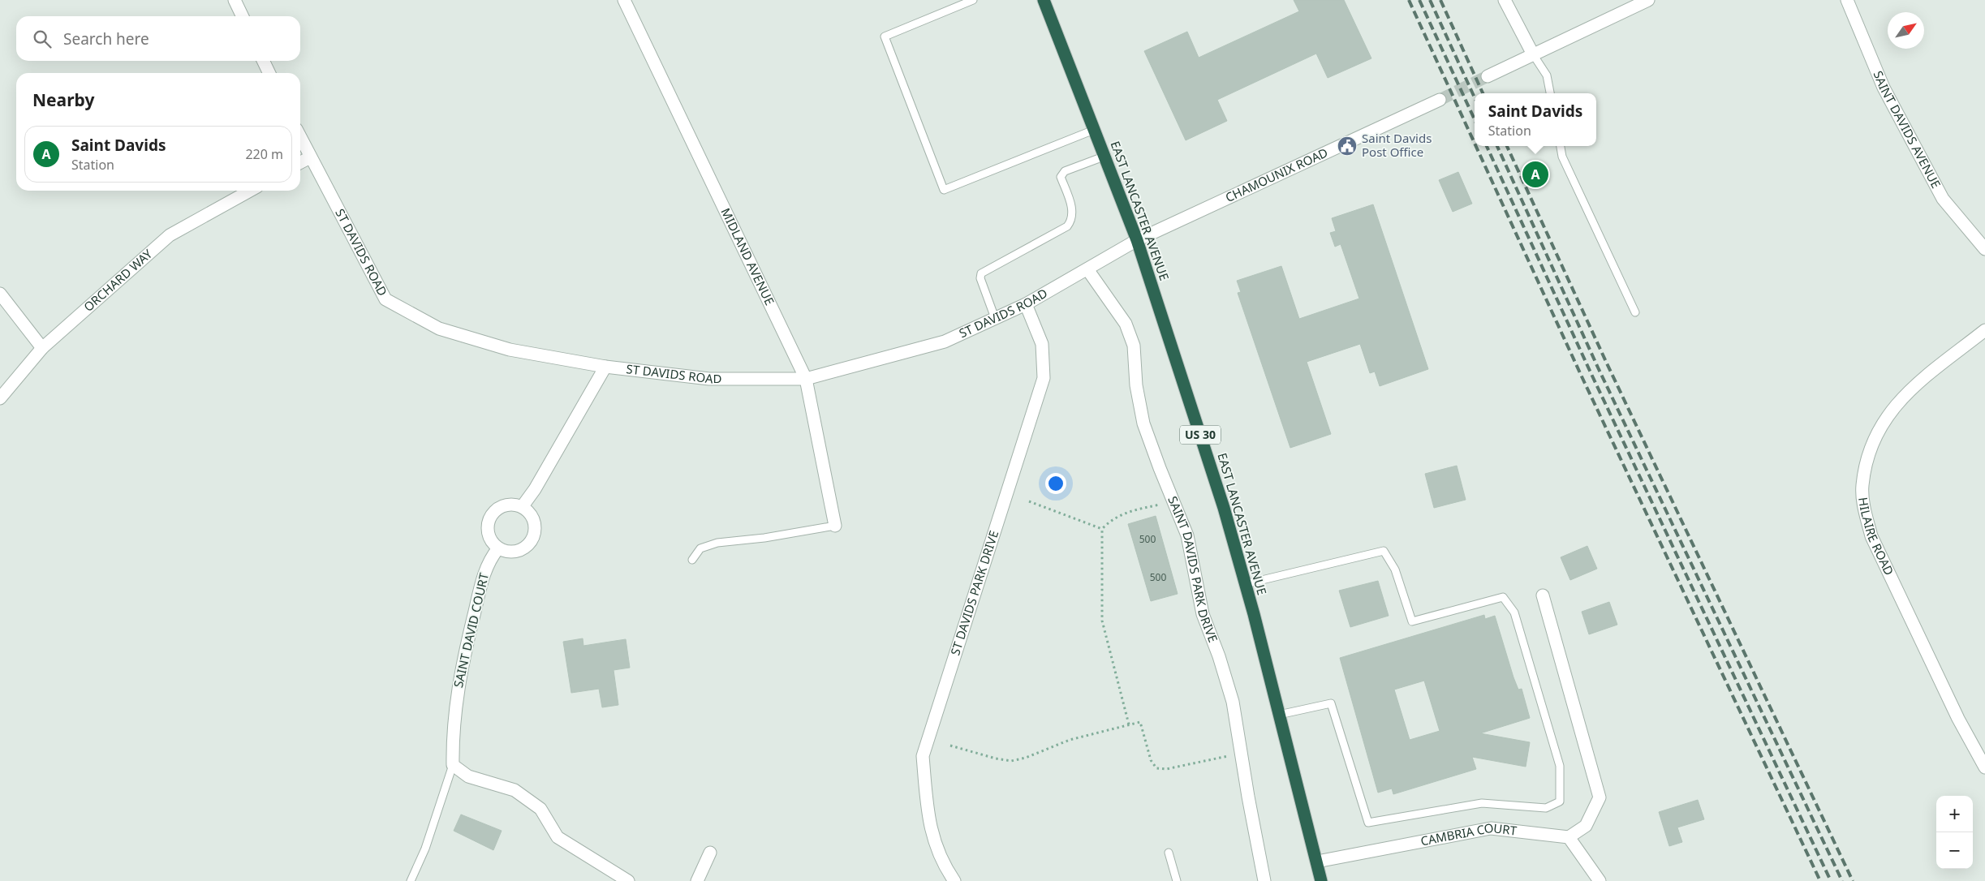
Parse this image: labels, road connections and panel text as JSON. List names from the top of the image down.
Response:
{
  "streets": {
    "highway": ["EAST LANCASTER AVENUE", "US 30"],
    "street": [
      "SAINT DAVIDS AVENUE",
      "CHAMOUNIX ROAD",
      "ST DAVIDS ROAD",
      "MIDLAND AVENUE",
      "ORCHARD WAY",
      "HILAIRE ROAD",
      "SAINT DAVIDS PARK DRIVE",
      "ST DAVIDS PARK DRIVE",
      "SAINT DAVID COURT",
      "CAMBRIA COURT"
    ]
  },
  "crossings": [
    ["CHAMOUNIX ROAD", "EAST LANCASTER AVENUE"],
    ["CHAMOUNIX ROAD", "ST DAVIDS ROAD"],
    ["EAST LANCASTER AVENUE", "ST DAVIDS ROAD"],
    ["EAST LANCASTER AVENUE", "CAMBRIA COURT"],
    ["ST DAVIDS ROAD", "MIDLAND AVENUE"],
    ["ST DAVIDS ROAD", "SAINT DAVIDS PARK DRIVE"],
    ["ST DAVIDS ROAD", "ST DAVIDS PARK DRIVE"]
  ],
  "places": {
    "public building": ["Saint Davids Post Office"]
  },
  "house_numbers": ["500", "500"],
  "north": "top right",
  "page": {
    "search": "Search here",
    "heading": "Nearby",
    "popup": ["Saint Davids", "Station"],
    "list": [
      {
        "mark": "A",
        "name": "Saint Davids",
        "note": "Station",
        "value": "220 m"
      }
    ],
    "pins": "A",
    "map_buttons": ["+", "−"]
  }
}
